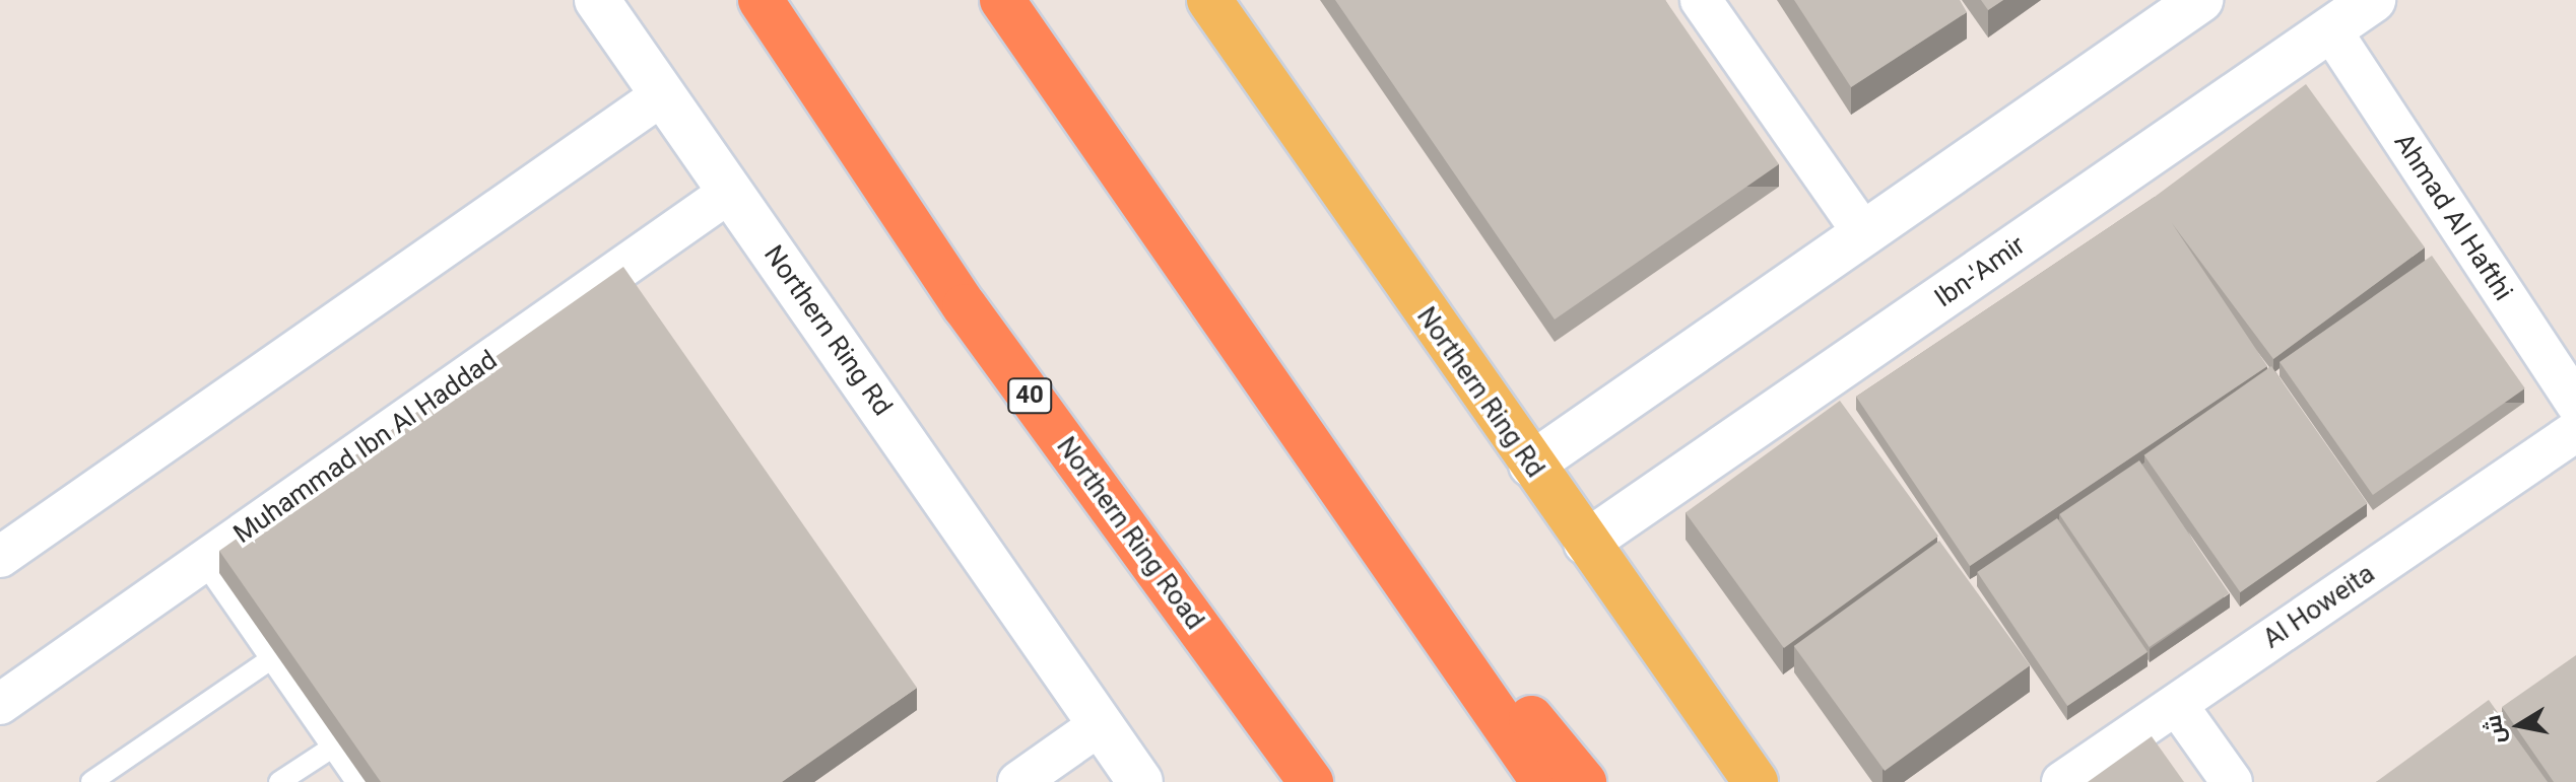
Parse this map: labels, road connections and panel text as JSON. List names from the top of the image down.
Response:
{
  "streets": {
    "highway": ["40", "Northern Ring Road"],
    "main road": ["Northern Ring Rd"],
    "street": [
      "Ahmad Al Hafthi",
      "Ibn-'Amir",
      "Muhammad Ibn Al Haddad",
      "Al Howeita"
    ]
  },
  "crossings": [
    ["Ahmad Al Hafthi", "Ibn-'Amir"],
    ["Ibn-'Amir", "Northern Ring Rd"],
    ["Northern Ring Rd", "Muhammad Ibn Al Haddad"]
  ],
  "north": "left"
}
